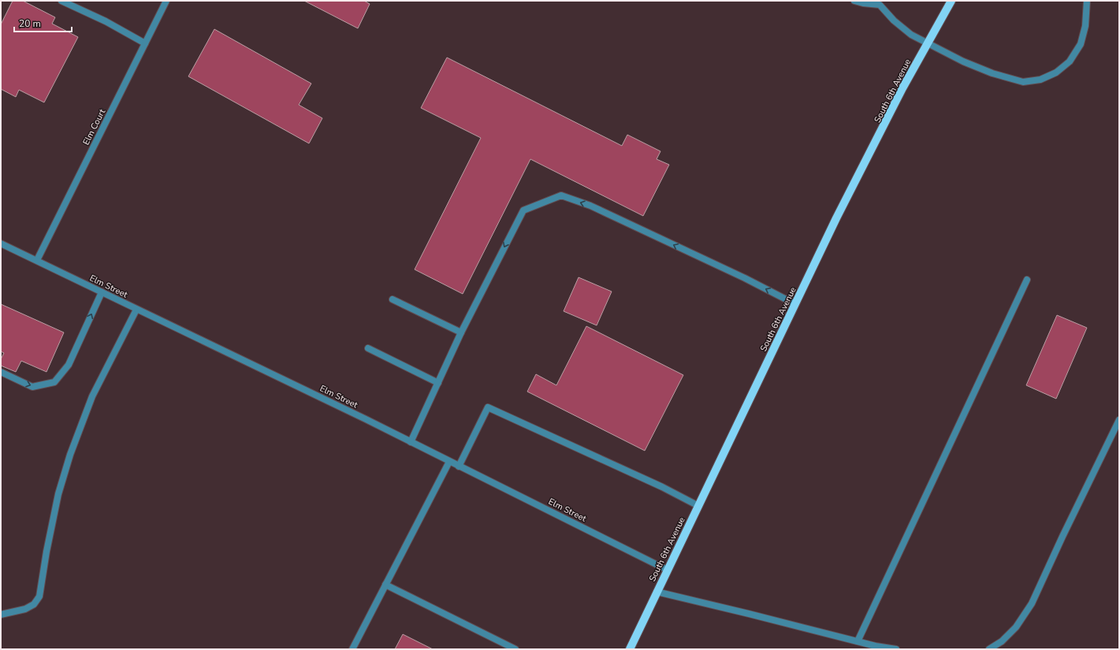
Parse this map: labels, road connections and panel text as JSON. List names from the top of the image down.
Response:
{
  "streets": {
    "main road": ["South 6th Avenue"],
    "street": ["Elm Court", "Elm Street"]
  },
  "crossings": [
    ["South 6th Avenue", "Elm Street"],
    ["Elm Court", "Elm Street"]
  ],
  "scale_bar": "20 m"
}
